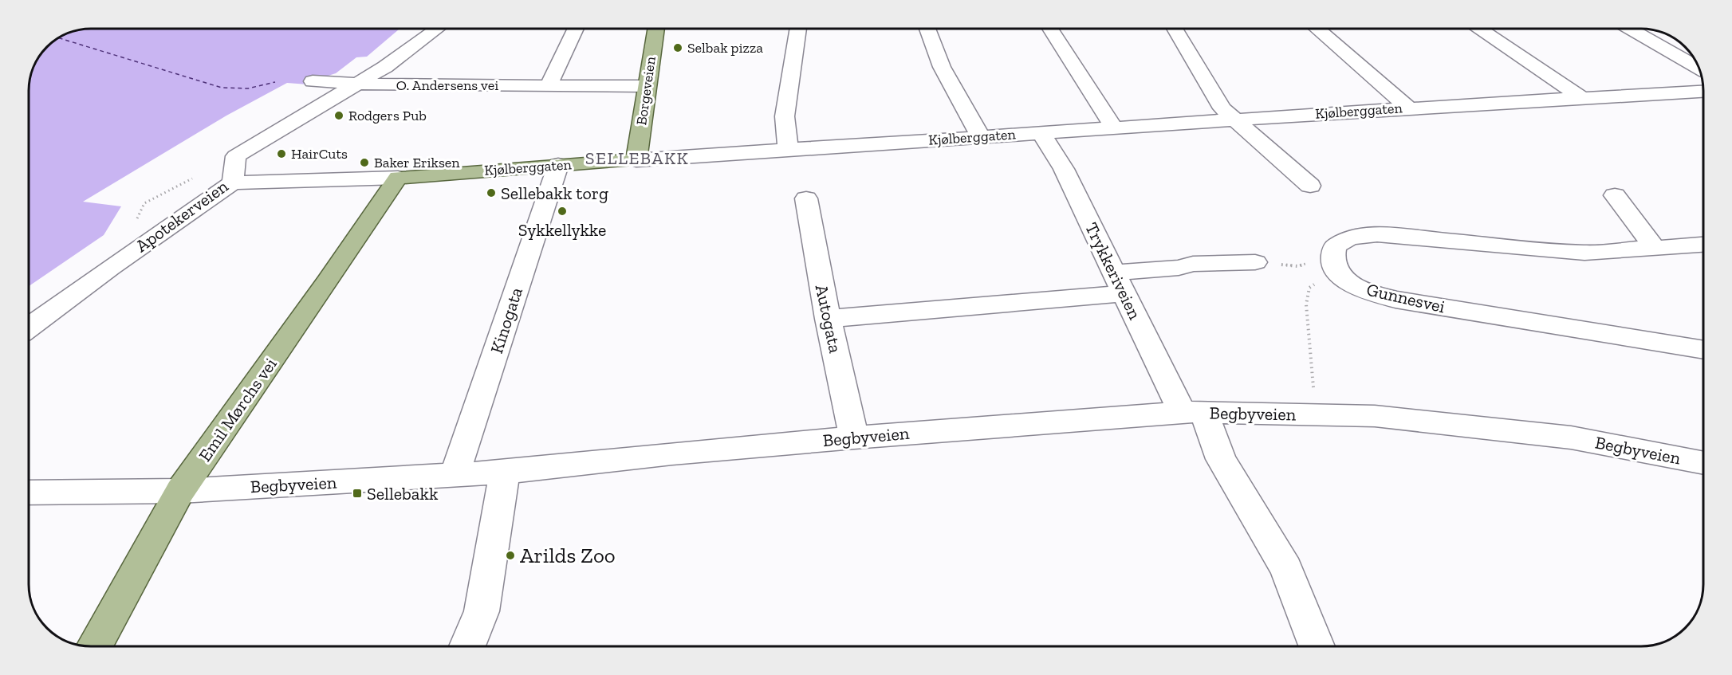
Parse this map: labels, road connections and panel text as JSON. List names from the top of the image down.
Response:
{
  "streets": {
    "main road": ["Borgeveien", "Kjølberggaten", "Emil Mørchs vei"],
    "street": [
      "O. Andersens vei",
      "Apotekerveien",
      "Trykkeriveien",
      "Gunnesvei",
      "Autogata",
      "Kinogata",
      "Begbyveien"
    ]
  },
  "crossings": [
    ["O. Andersens vei", "Borgeveien"],
    ["O. Andersens vei", "Apotekerveien"],
    ["Borgeveien", "Kjølberggaten"],
    ["Kjølberggaten", "Apotekerveien"],
    ["Kjølberggaten", "Trykkeriveien"],
    ["Kjølberggaten", "Kinogata"],
    ["Kjølberggaten", "Emil Mørchs vei"],
    ["Trykkeriveien", "Begbyveien"],
    ["Autogata", "Begbyveien"],
    ["Kinogata", "Begbyveien"],
    ["Emil Mørchs vei", "Begbyveien"]
  ],
  "districts": ["SELLEBAKK"],
  "places": {
    "other": [
      "Selbak pizza",
      "Rodgers Pub",
      "HairCuts",
      "Baker Eriksen",
      "Sellebakk torg",
      "Sykkellykke",
      "Arilds Zoo"
    ],
    "transit": ["Sellebakk"]
  }
}
